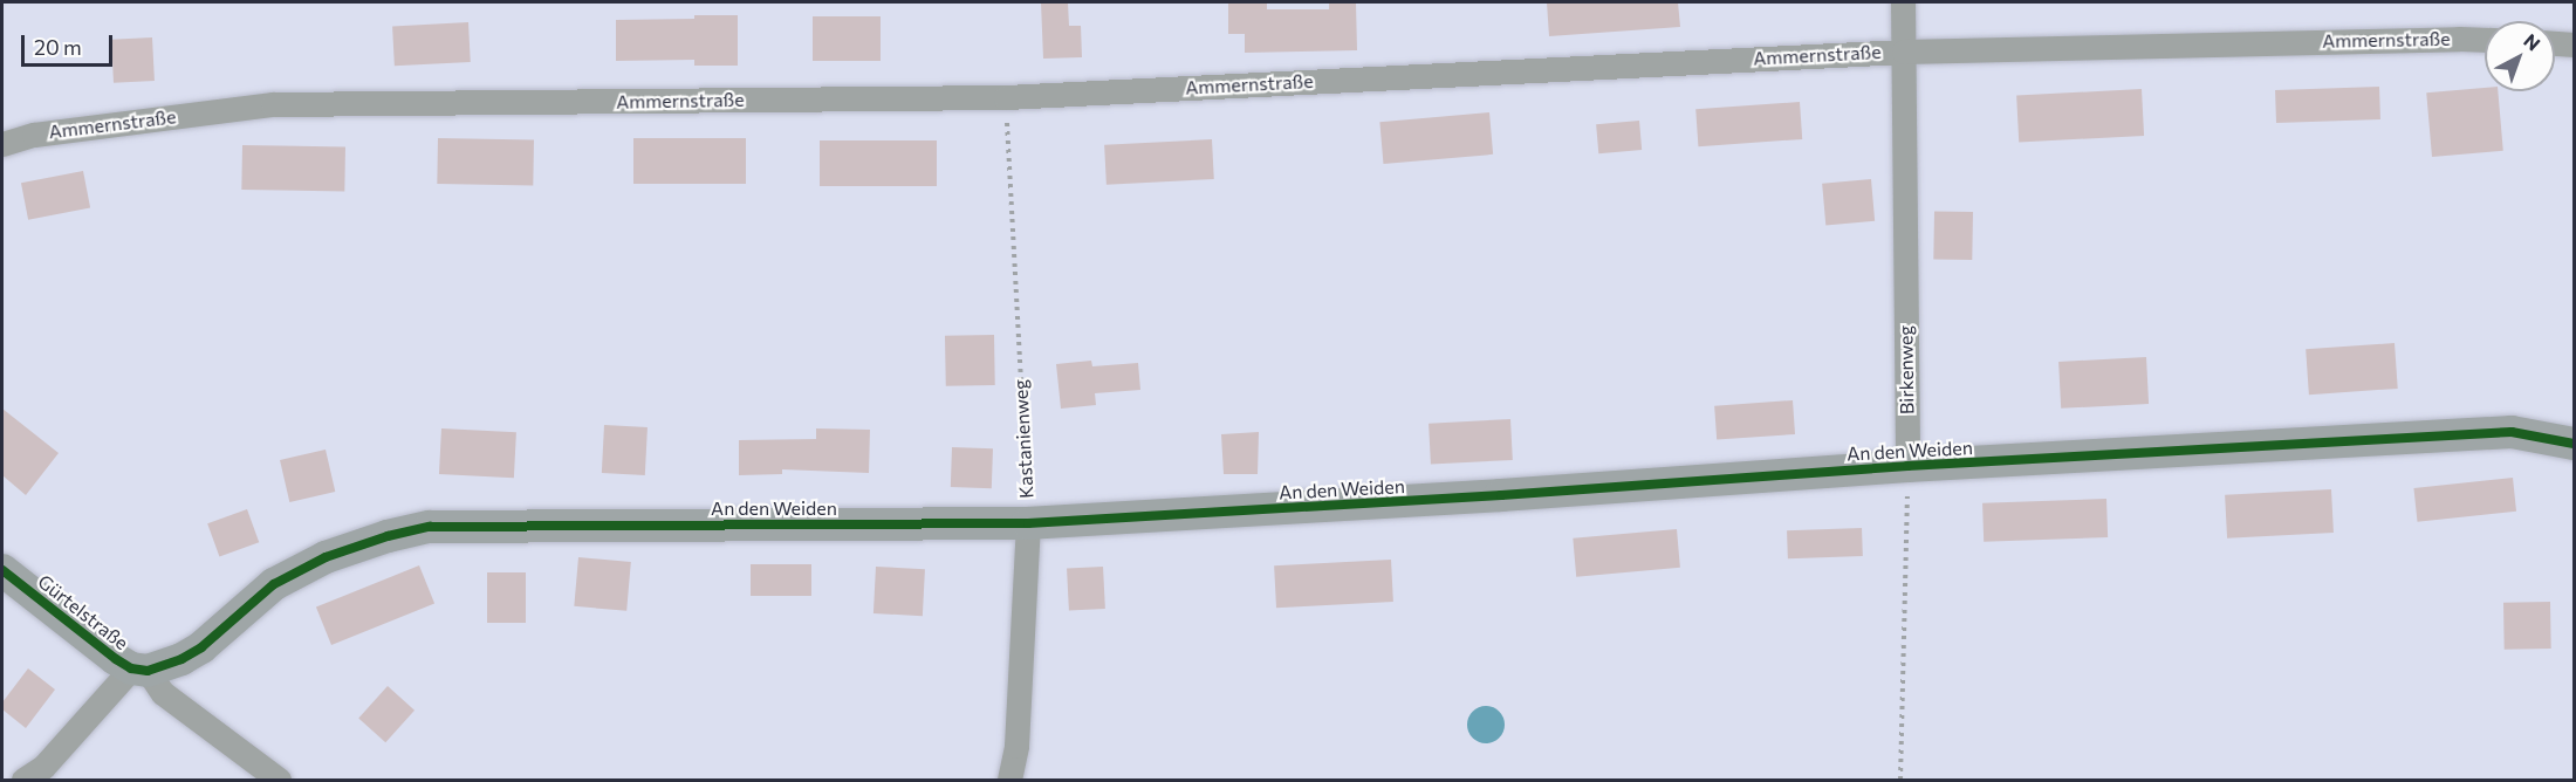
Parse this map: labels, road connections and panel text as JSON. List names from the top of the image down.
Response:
{
  "streets": {
    "street": [
      "Ammernstraße",
      "Birkenweg",
      "Kastanienweg",
      "An den Weiden",
      "Gürtelstraße"
    ]
  },
  "crossings": [
    ["Ammernstraße", "Birkenweg"],
    ["Ammernstraße", "Kastanienweg"],
    ["Birkenweg", "An den Weiden"],
    ["Kastanienweg", "An den Weiden"],
    ["An den Weiden", "Gürtelstraße"]
  ],
  "scale_bar": "20 m",
  "north": "top right"
}
